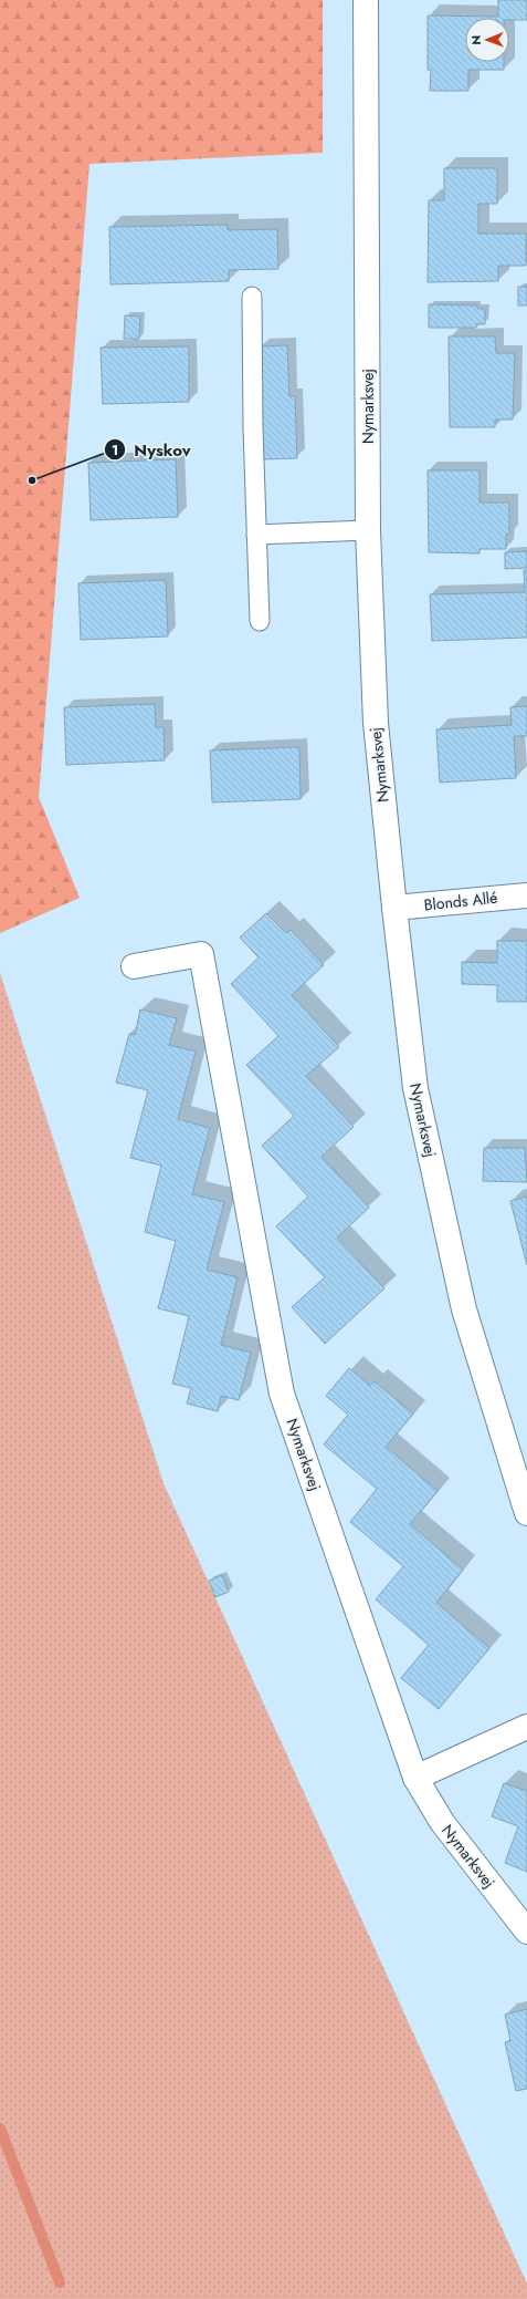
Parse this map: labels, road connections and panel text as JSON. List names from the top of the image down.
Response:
{
  "streets": {
    "street": ["Nymarksvej", "Blonds Allé"]
  },
  "crossings": [
    ["Nymarksvej", "Blonds Allé"]
  ],
  "places": ["Nyskov"],
  "north": "left"
}
